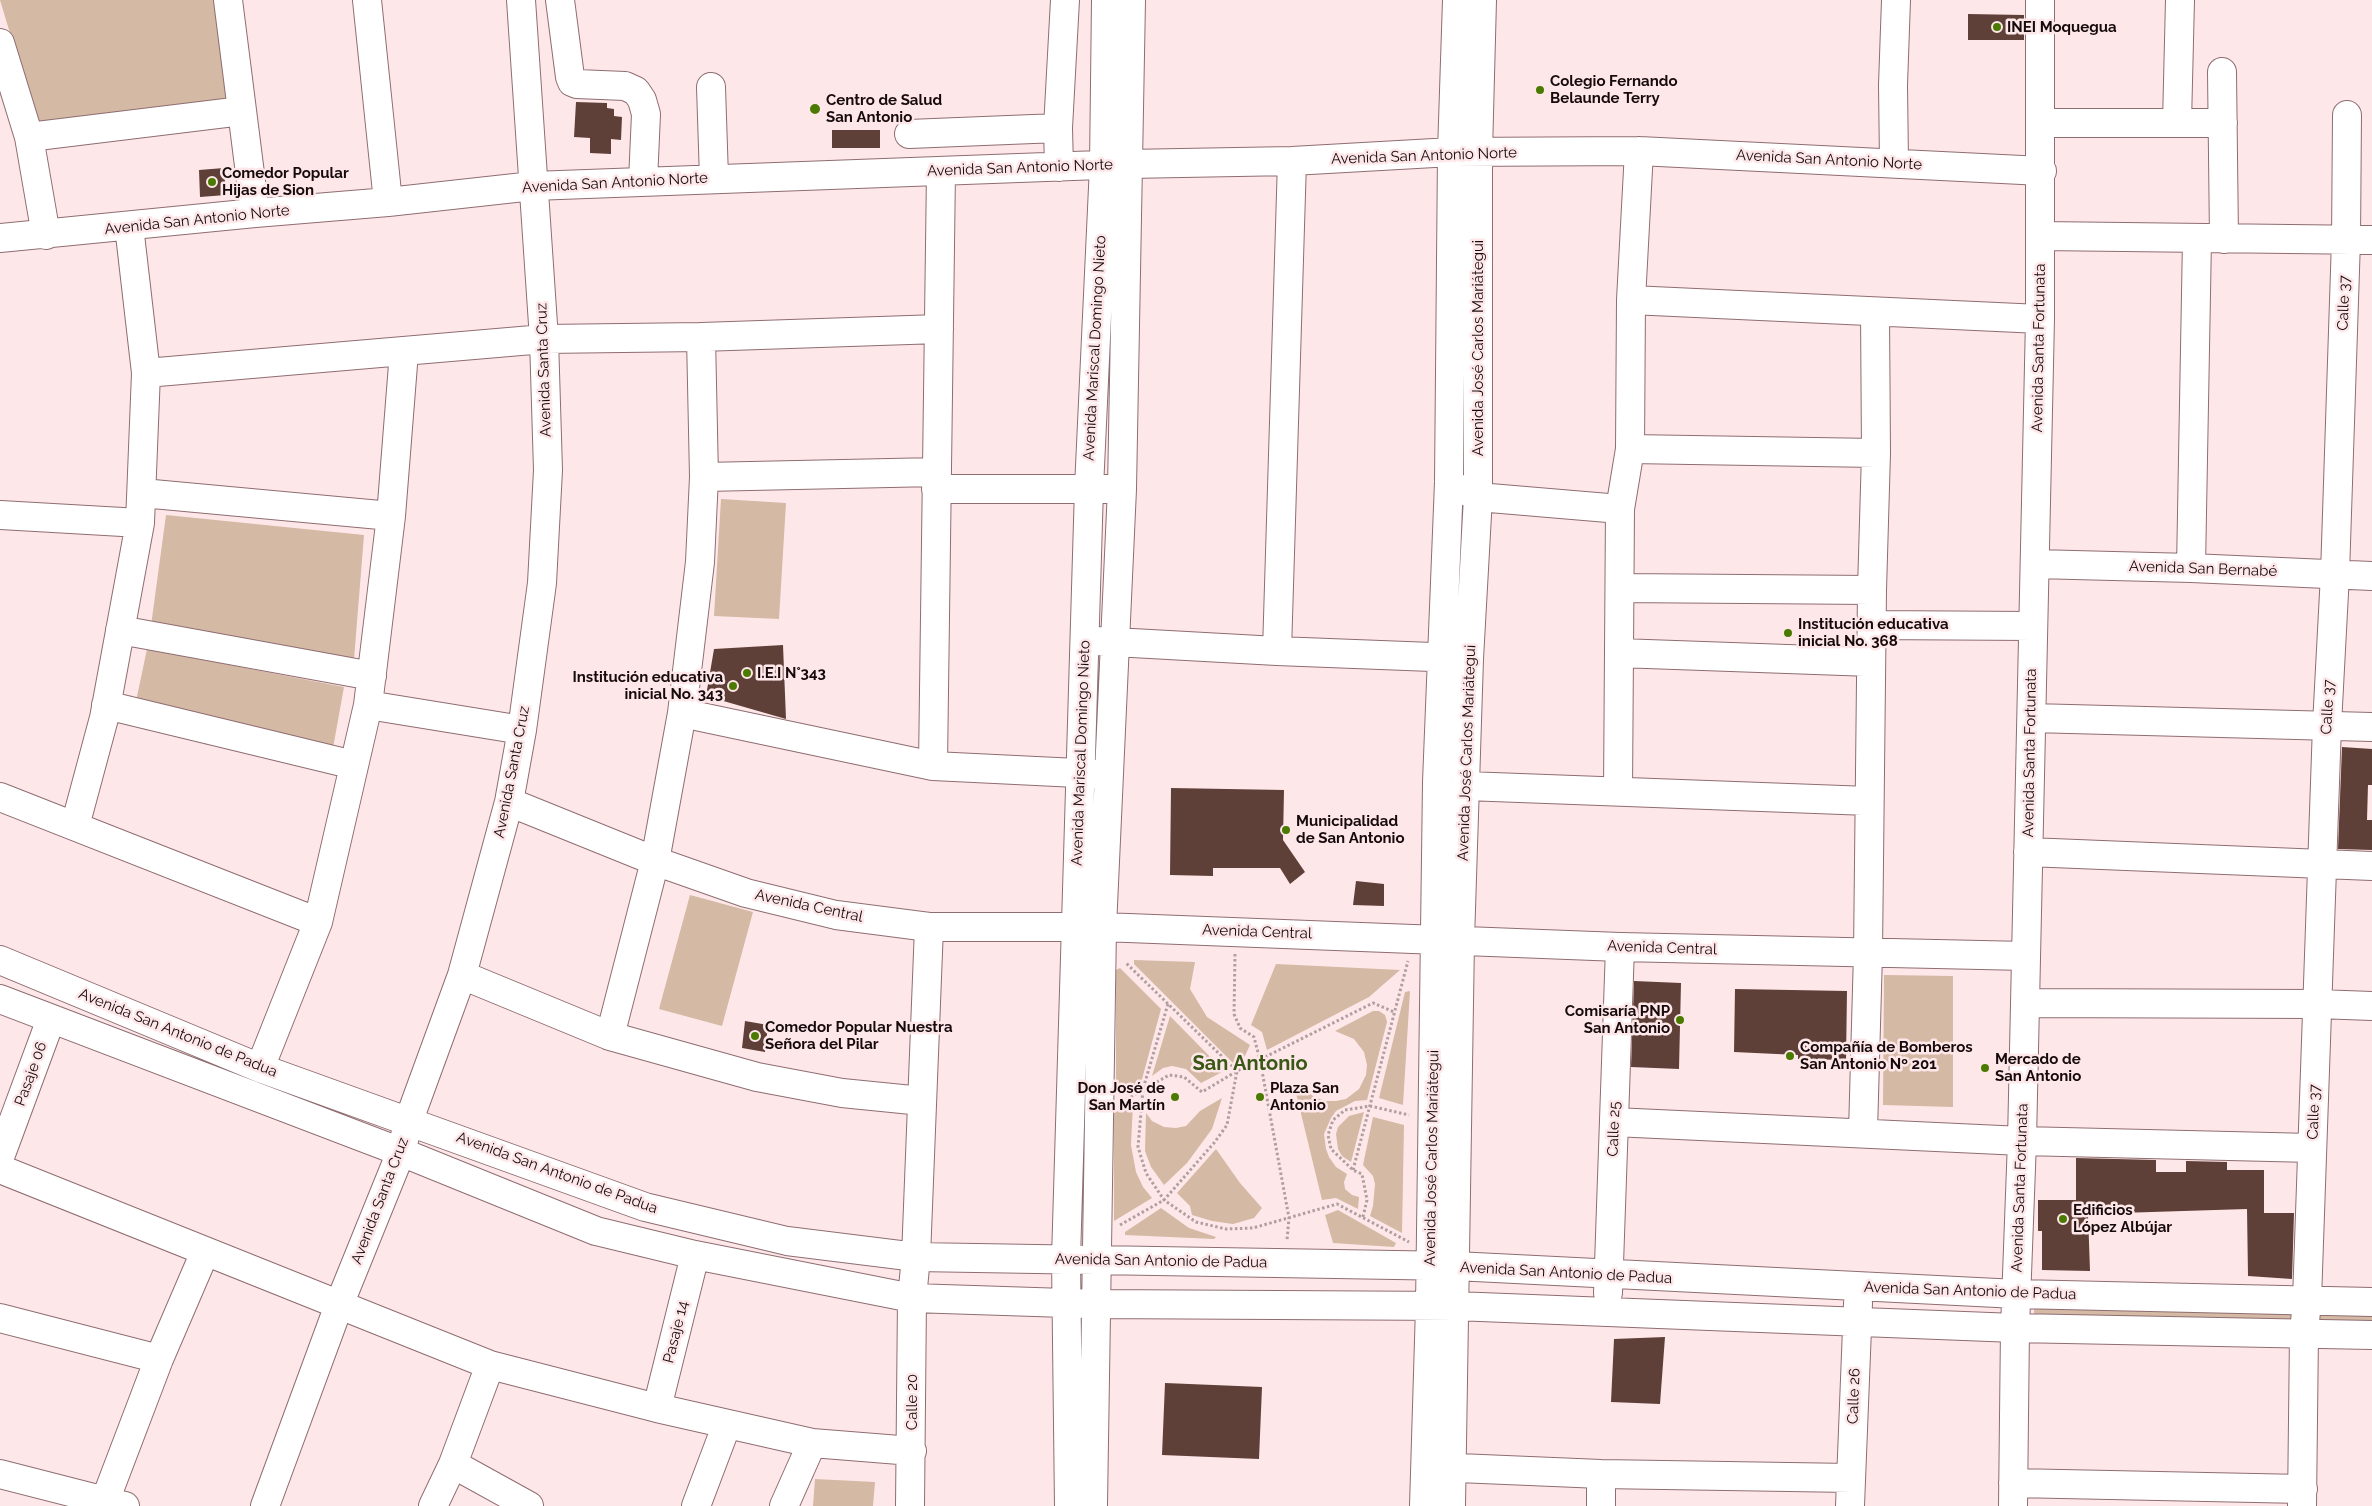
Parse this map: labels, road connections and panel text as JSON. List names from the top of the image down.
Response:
{
  "streets": {
    "street": [
      "Avenida San Antonio Norte",
      "Calle 37",
      "Avenida Mariscal Domingo Nieto",
      "Avenida José Carlos Mariátegui",
      "Avenida Santa Fortunata",
      "Avenida Santa Cruz",
      "Avenida San Bernabé",
      "Avenida Central",
      "Avenida San Antonio de Padua",
      "Pasaje 06",
      "Calle 25",
      "Pasaje 14",
      "Calle 26",
      "Calle 20"
    ]
  },
  "crossings": [
    ["Avenida San Antonio Norte", "Avenida Mariscal Domingo Nieto"],
    ["Avenida San Antonio Norte", "Avenida José Carlos Mariátegui"],
    ["Avenida San Antonio Norte", "Avenida Santa Fortunata"],
    ["Avenida San Antonio Norte", "Avenida Santa Cruz"],
    ["Calle 37", "Avenida San Bernabé"],
    ["Calle 37", "Avenida San Antonio de Padua"],
    ["Avenida Mariscal Domingo Nieto", "Avenida Central"],
    ["Avenida Mariscal Domingo Nieto", "Avenida San Antonio de Padua"],
    ["Avenida José Carlos Mariátegui", "Avenida Central"],
    ["Avenida José Carlos Mariátegui", "Avenida San Antonio de Padua"],
    ["Avenida Santa Fortunata", "Avenida San Bernabé"],
    ["Avenida Santa Fortunata", "Avenida Central"],
    ["Avenida Santa Fortunata", "Avenida San Antonio de Padua"],
    ["Avenida Santa Cruz", "Avenida Central"],
    ["Avenida Santa Cruz", "Avenida San Antonio de Padua"],
    ["Avenida Central", "Calle 25"],
    ["Avenida Central", "Calle 20"],
    ["Avenida San Antonio de Padua", "Pasaje 06"],
    ["Avenida San Antonio de Padua", "Calle 25"],
    ["Avenida San Antonio de Padua", "Pasaje 14"],
    ["Avenida San Antonio de Padua", "Calle 26"],
    ["Avenida San Antonio de Padua", "Calle 20"]
  ],
  "districts": ["San Antonio"],
  "places": [
    "INEI Moquegua",
    "Colegio Fernando Belaunde Terry",
    "Centro de Salud San Antonio",
    "Comedor Popular Hijas de Sion",
    "Institución educativa inicial No. 368",
    "I.E.I N°343",
    "Institución educativa inicial No. 343",
    "Municipalidad de San Antonio",
    "Comisaría PNP San Antonio",
    "Comedor Popular Nuestra Señora del Pilar",
    "Compañía de Bomberos San Antonio Nº 201",
    "Mercado de San Antonio",
    "Don José de San Martín",
    "Plaza San Antonio",
    "Edificios López Albújar"
  ]
}
